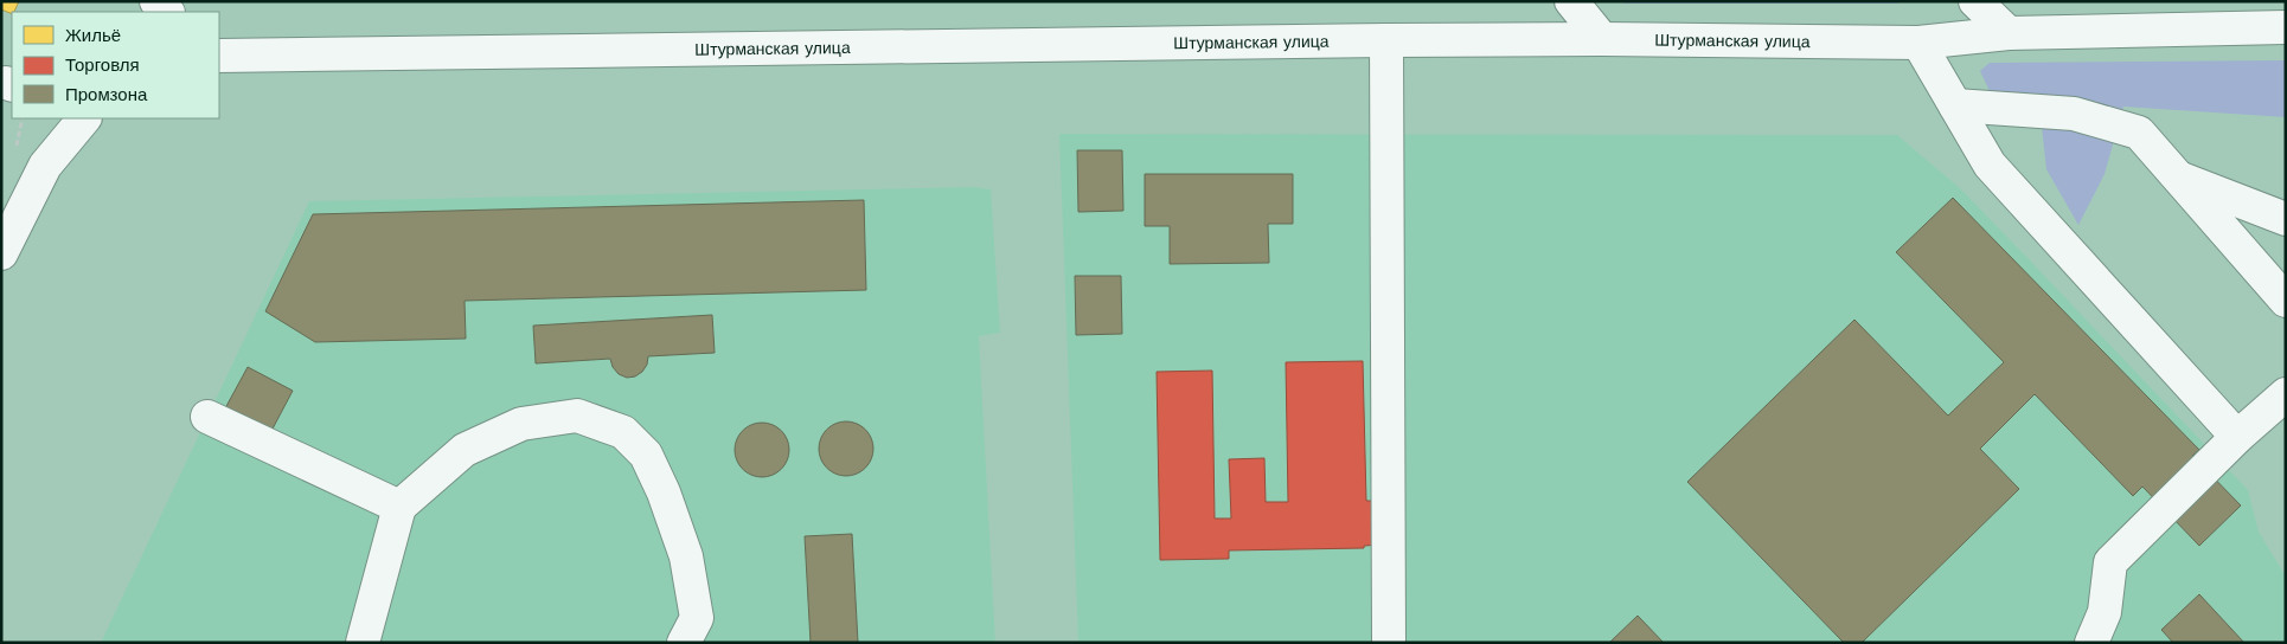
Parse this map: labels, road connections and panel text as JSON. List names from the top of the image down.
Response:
{
  "streets": {
    "street": ["Штурманская улица"]
  },
  "legend": ["Жильё", "Торговля", "Промзона"]
}
